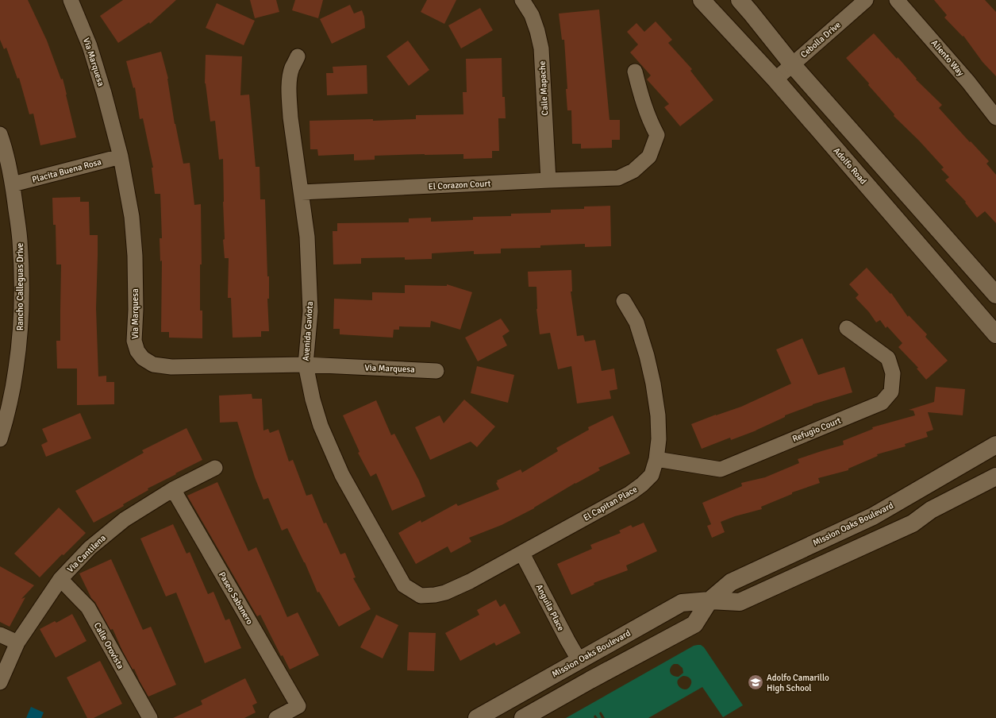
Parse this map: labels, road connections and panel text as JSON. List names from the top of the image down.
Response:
{
  "streets": {
    "main road": ["Adolfo Road", "Mission Oaks Boulevard"],
    "street": [
      "Cebolla Drive",
      "Aliento Way",
      "Via Marquesa",
      "Calle Mapache",
      "Placita Buena Rosa",
      "El Corazon Court",
      "Rancho Calleguas Drive",
      "Avenida Gaviota",
      "Refugio Court",
      "El Capitan Place",
      "Via Cantilena",
      "Paseo Sabanero",
      "Anguila Place",
      "Calle Orovista"
    ]
  },
  "crossings": [
    ["Cebolla Drive", "Adolfo Road"],
    ["Via Marquesa", "Placita Buena Rosa"],
    ["Via Marquesa", "Avenida Gaviota"],
    ["Calle Mapache", "El Corazon Court"],
    ["Placita Buena Rosa", "Rancho Calleguas Drive"],
    ["El Corazon Court", "Avenida Gaviota"],
    ["Avenida Gaviota", "El Capitan Place"],
    ["Refugio Court", "El Capitan Place"],
    ["El Capitan Place", "Anguila Place"],
    ["Mission Oaks Boulevard", "Anguila Place"],
    ["Via Cantilena", "Paseo Sabanero"],
    ["Via Cantilena", "Calle Orovista"]
  ],
  "places": {
    "school or university": ["Adolfo Camarillo High School"]
  }
}
